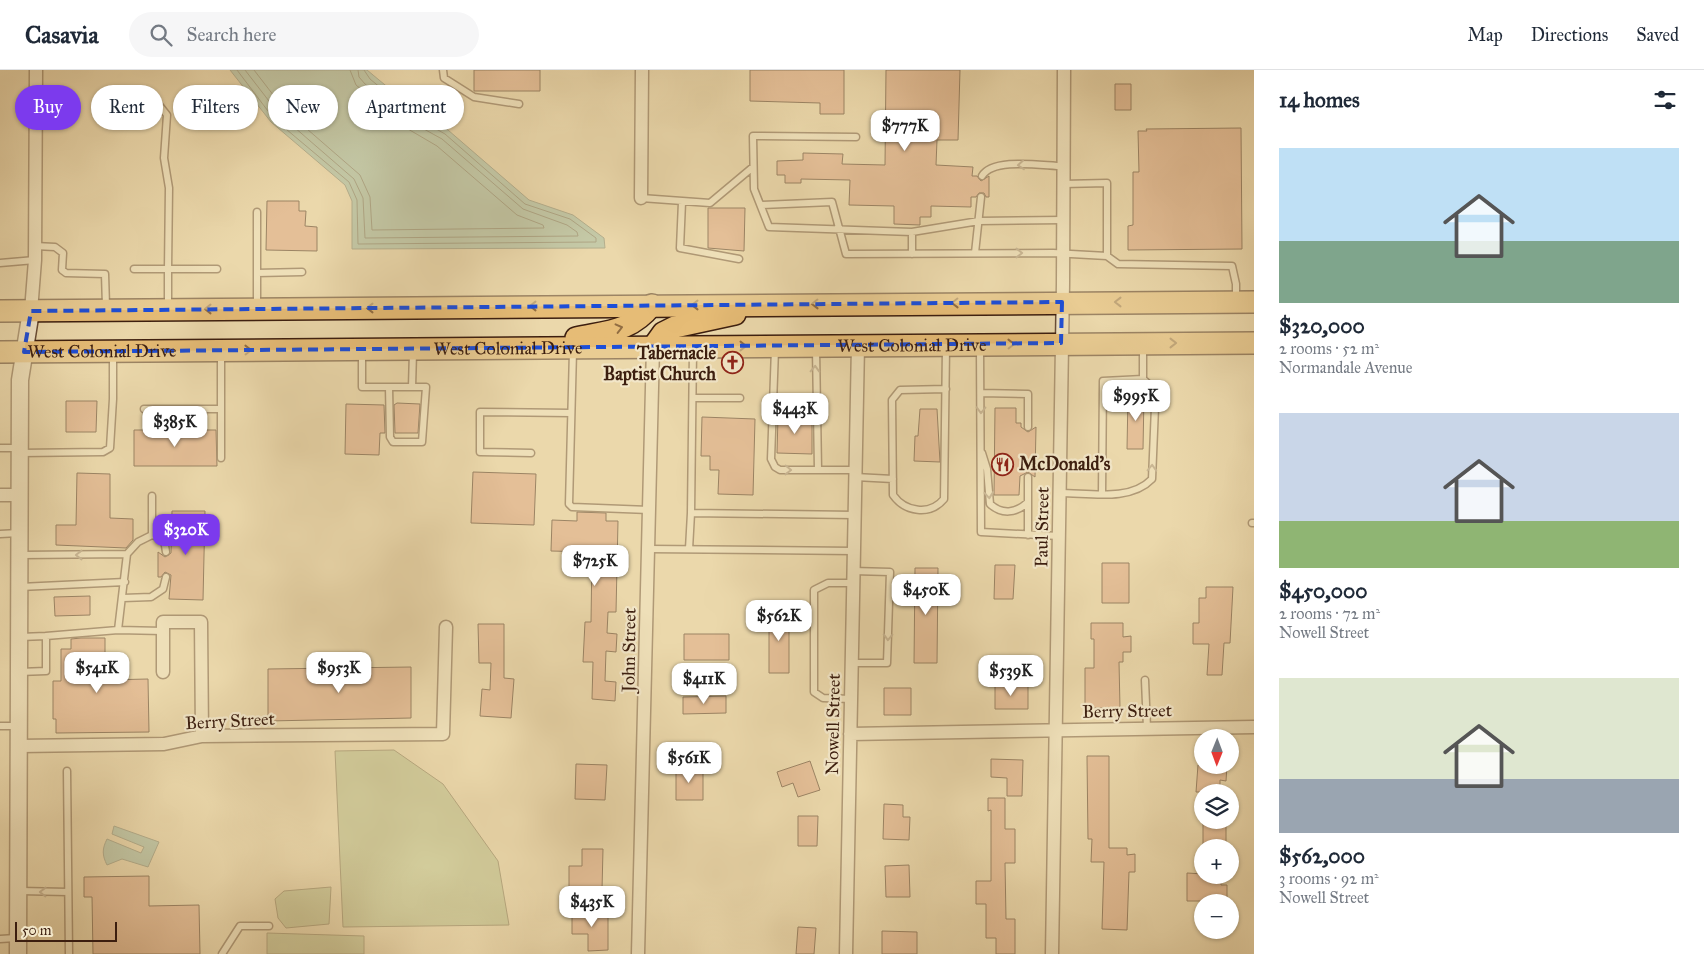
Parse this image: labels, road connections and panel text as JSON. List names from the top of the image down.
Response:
{
  "streets": {
    "highway": ["West Colonial Drive"],
    "street": [
      "Paul Street",
      "John Street",
      "Berry Street",
      "Nowell Street"
    ]
  },
  "crossings": [
    ["West Colonial Drive", "Paul Street"],
    ["West Colonial Drive", "John Street"],
    ["West Colonial Drive", "Nowell Street"],
    ["Paul Street", "Berry Street"],
    ["Berry Street", "Nowell Street"]
  ],
  "places": {
    "church": ["Tabernacle Baptist Church"],
    "restaurant": ["McDonald's"]
  },
  "scale_bar": "50 m",
  "north": "bottom",
  "page": {
    "header": "Casavia",
    "search": "Search here",
    "nav": ["Map", "Directions", "Saved"],
    "heading": "14 homes",
    "chip": [
      "Buy",
      "Rent",
      "Filters",
      "New",
      "Apartment"
    ],
    "price": [
      "$777K",
      "$995K",
      "$443K",
      "$385K",
      "$320K",
      "$725K",
      "$450K",
      "$562K",
      "$541K",
      "$953K",
      "$539K",
      "$411K",
      "$561K",
      "$435K"
    ],
    "list": [
      {
        "name": "$320,000",
        "note": "2 rooms · 52 m² · Normandale Avenue"
      },
      {
        "name": "$450,000",
        "note": "2 rooms · 72 m² · Nowell Street"
      },
      {
        "name": "$562,000",
        "note": "3 rooms · 92 m² · Nowell Street"
      }
    ],
    "map_buttons": ["+", "−"],
    "scale": "50 m"
  }
}
